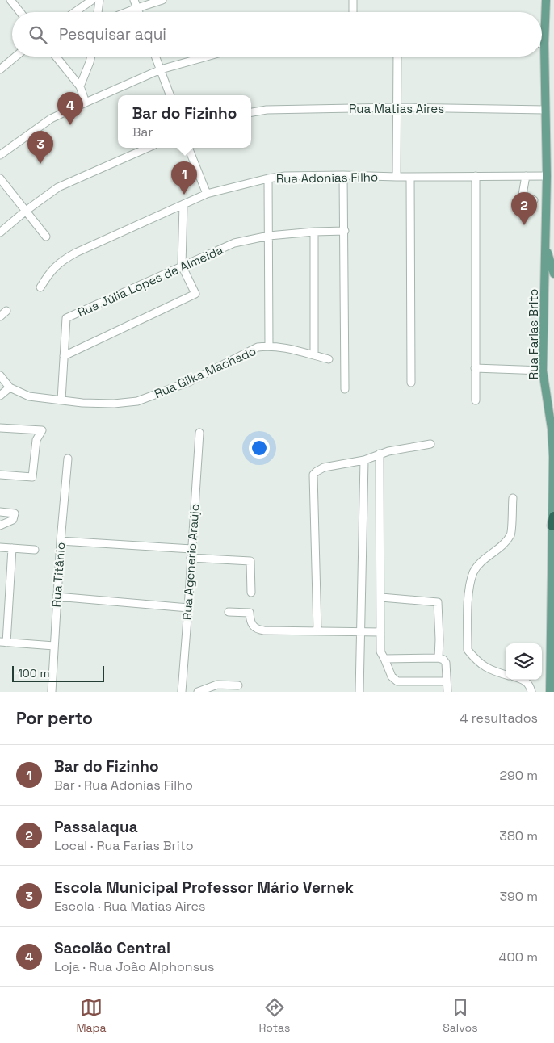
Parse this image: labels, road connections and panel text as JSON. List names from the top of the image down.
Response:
{
  "streets": {
    "main road": ["Rua Farias Brito"],
    "street": [
      "Rua Matias Aires",
      "Rua Adonias Filho",
      "Rua Júlia Lopes de Almeida",
      "Rua Gilka Machado",
      "Rua Agenerio Araújo",
      "Rua Titânio"
    ]
  },
  "crossings": [
    ["Rua Matias Aires", "Rua Farias Brito"],
    ["Rua Adonias Filho", "Rua Farias Brito"],
    ["Rua Júlia Lopes de Almeida", "Rua Gilka Machado"]
  ],
  "scale_bar": "100 m",
  "page": {
    "search": "Pesquisar aqui",
    "pins": [
      "4",
      "3",
      "1",
      "2"
    ],
    "popup": ["Bar do Fizinho", "Bar"],
    "scale": "100 m",
    "heading": ["Por perto", "4 resultados"],
    "list": [
      {
        "mark": "1",
        "name": "Bar do Fizinho",
        "note": "Bar · Rua Adonias Filho",
        "value": "290 m"
      },
      {
        "mark": "2",
        "name": "Passalaqua",
        "note": "Local · Rua Farias Brito",
        "value": "380 m"
      },
      {
        "mark": "3",
        "name": "Escola Municipal Professor Mário Vernek",
        "note": "Escola · Rua Matias Aires",
        "value": "390 m"
      },
      {
        "mark": "4",
        "name": "Sacolão Central",
        "note": "Loja · Rua João Alphonsus",
        "value": "400 m"
      }
    ],
    "nav": ["Mapa", "Rotas", "Salvos"]
  }
}
